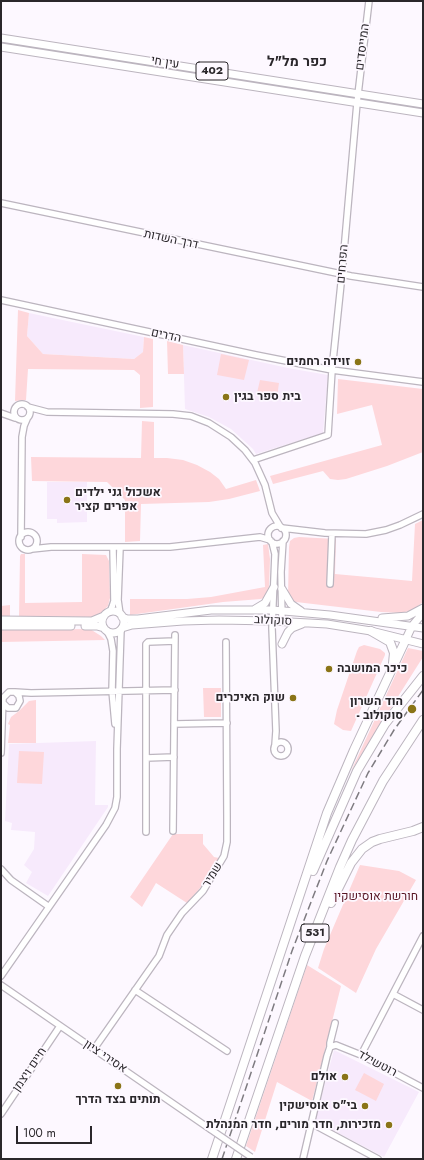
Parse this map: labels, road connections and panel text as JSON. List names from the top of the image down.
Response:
{
  "streets": {
    "highway": ["531"],
    "main road": ["עין חי", "402", "סוקולוב"],
    "street": [
      "המייסדים",
      "דרך השדות",
      "הפרחים",
      "הדרים",
      "שמיר",
      "אסירי ציון",
      "רוטשילד",
      "חיים ויצמן"
    ]
  },
  "crossings": [
    ["המייסדים", "עין חי"],
    ["המייסדים", "הפרחים"],
    ["עין חי", "הפרחים"],
    ["דרך השדות", "הפרחים"],
    ["הפרחים", "הדרים"],
    ["שמיר", "אסירי ציון"],
    ["אסירי ציון", "חיים ויצמן"]
  ],
  "districts": ["כפר מל\"ל"],
  "parks": ["חורשת אוסישקין"],
  "places": [
    "זוידה רחמים",
    "בית ספר בגין",
    "אשכול גני ילדים אפרים קציר",
    "כיכר המושבה",
    "שוק האיכרים",
    "הוד השרון - סוקולוב",
    "אולם",
    "תותים בצד הדרך",
    "בי\"ס אוסישקין",
    "מזכירות, חדר מורים, חדר המנהלת"
  ],
  "scale_bar": "100 m"
}
